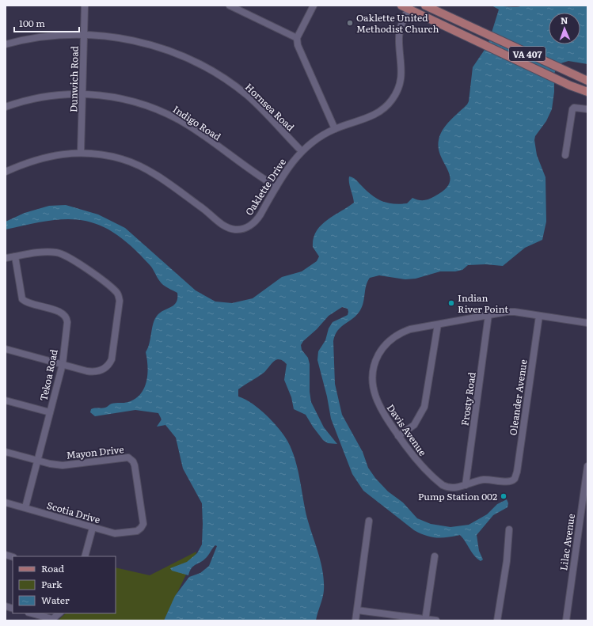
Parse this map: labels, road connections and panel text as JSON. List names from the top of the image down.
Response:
{
  "streets": {
    "main road": ["VA 407"],
    "street": [
      "Dunwich Road",
      "Hornsea Road",
      "Indigo Road",
      "Oaklette Drive",
      "Tekoa Road",
      "Oleander Avenue",
      "Frosty Road",
      "Davis Avenue",
      "Mayon Drive",
      "Scotia Drive",
      "Lilac Avenue"
    ]
  },
  "crossings": [
    ["VA 407", "Oaklette Drive"],
    ["Dunwich Road", "Hornsea Road"],
    ["Dunwich Road", "Indigo Road"],
    ["Dunwich Road", "Oaklette Drive"],
    ["Hornsea Road", "Oaklette Drive"],
    ["Indigo Road", "Oaklette Drive"],
    ["Tekoa Road", "Mayon Drive"],
    ["Tekoa Road", "Scotia Drive"],
    ["Oleander Avenue", "Davis Avenue"],
    ["Frosty Road", "Davis Avenue"],
    ["Mayon Drive", "Scotia Drive"]
  ],
  "places": ["Oaklette United Methodist Church", "Indian River Point", "Pump Station 002"],
  "legend": ["Road", "Park", "Water"],
  "scale_bar": "100 m",
  "north": "top"
}
